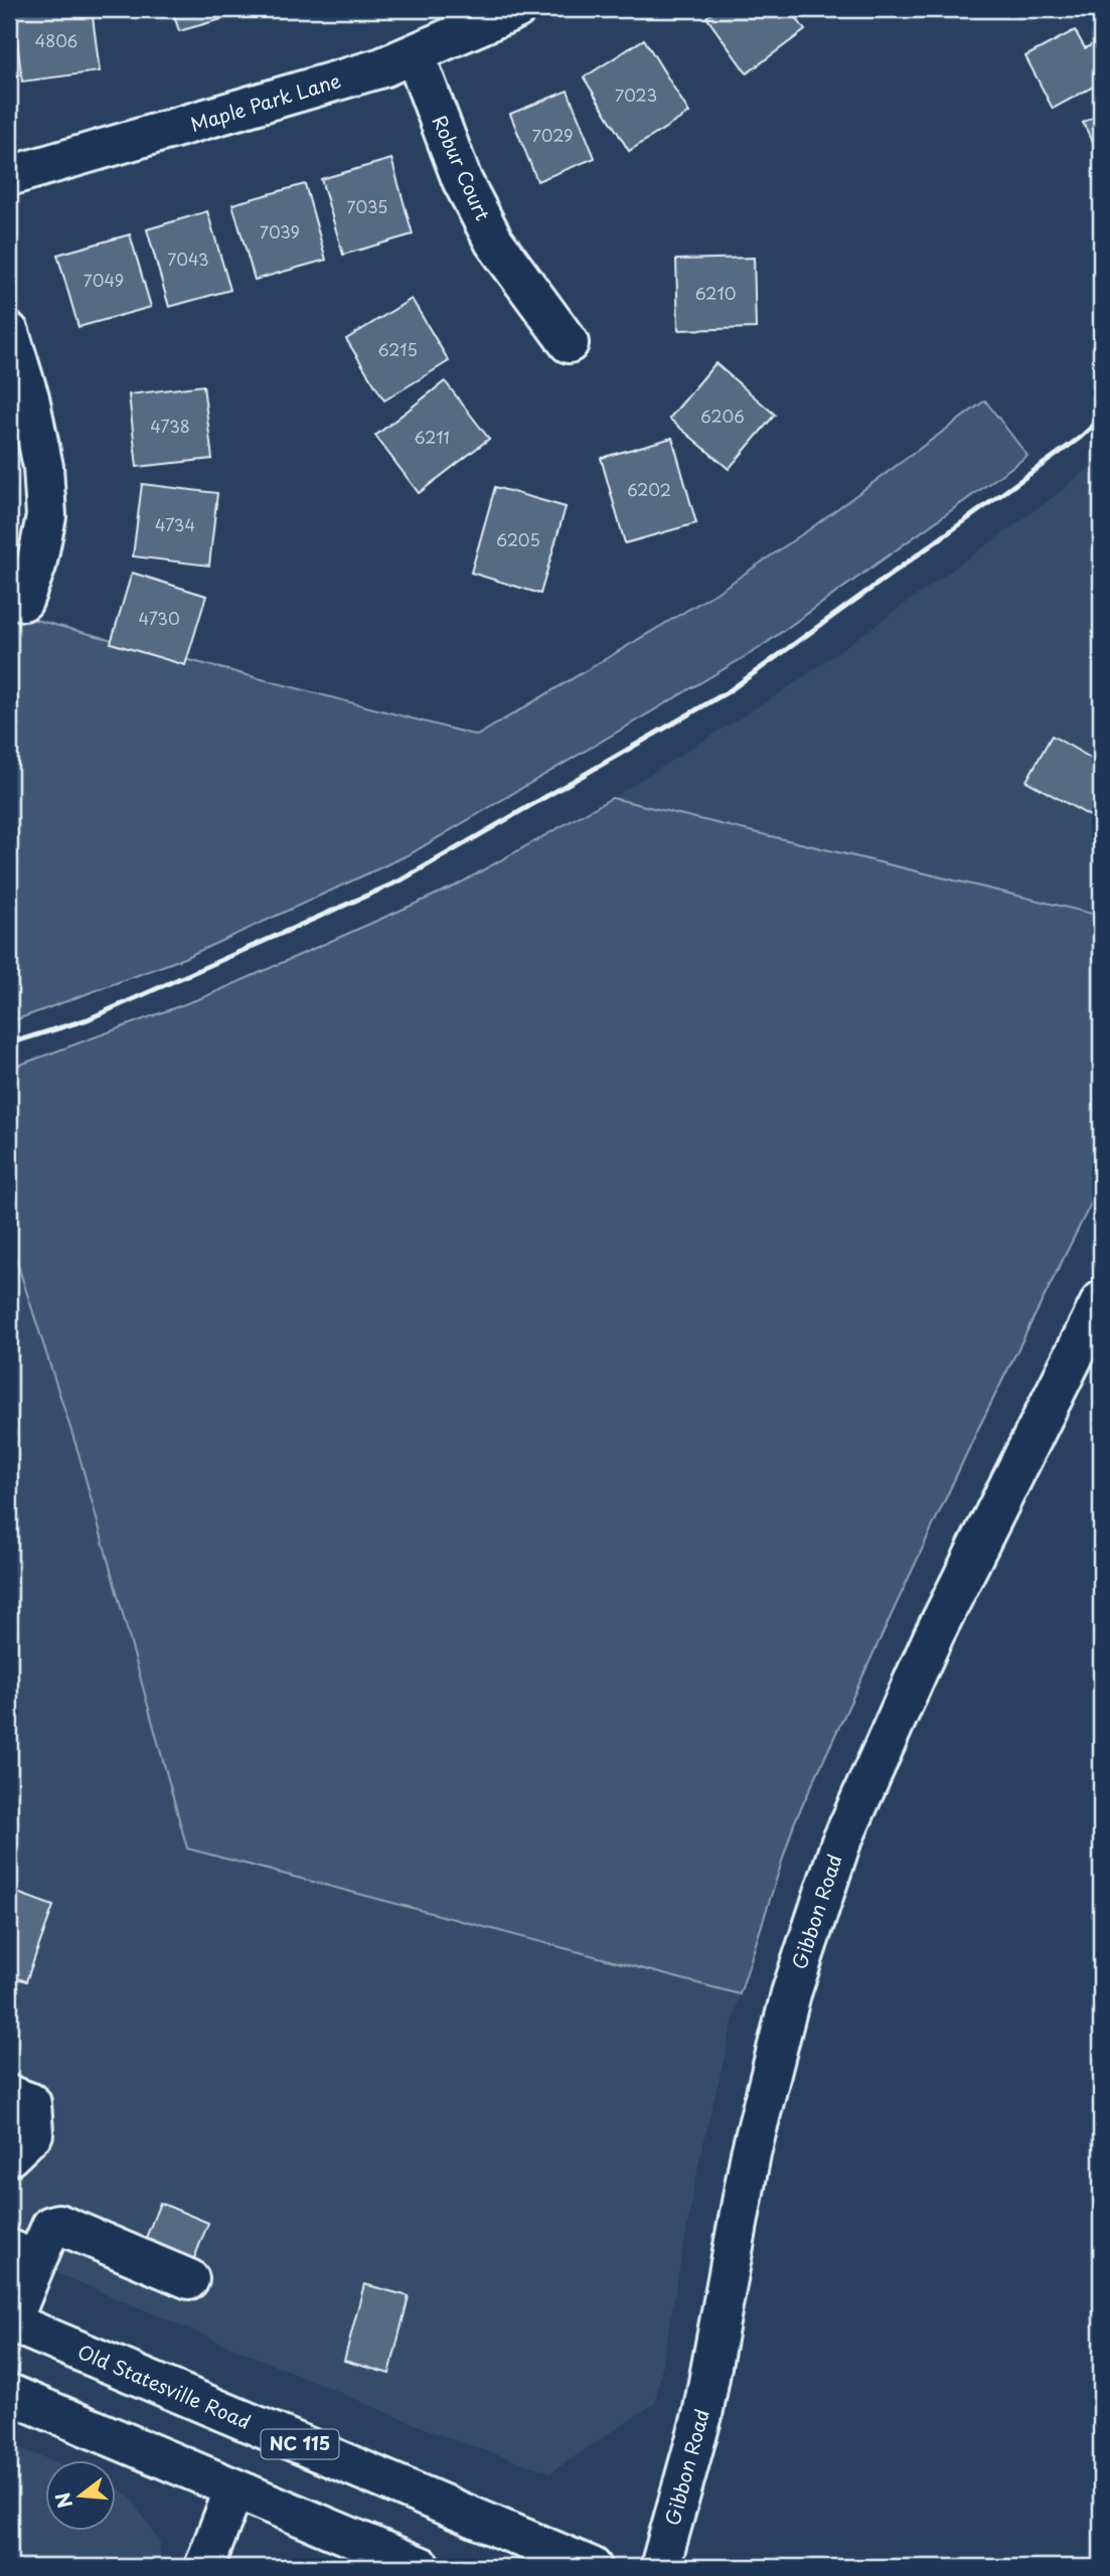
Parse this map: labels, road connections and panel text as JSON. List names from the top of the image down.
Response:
{
  "streets": {
    "main road": [
      "Maple Park Lane",
      "Robur Court",
      "Gibbon Road",
      "Old Statesville Road",
      "NC 115"
    ]
  },
  "crossings": [
    ["Maple Park Lane", "Robur Court"]
  ],
  "house_numbers": [
    "4806",
    "7023",
    "7029",
    "7035",
    "7039",
    "7043",
    "7049",
    "6210",
    "6215",
    "6206",
    "4738",
    "6211",
    "6202",
    "4734",
    "6205",
    "4730"
  ],
  "north": "left"
}
